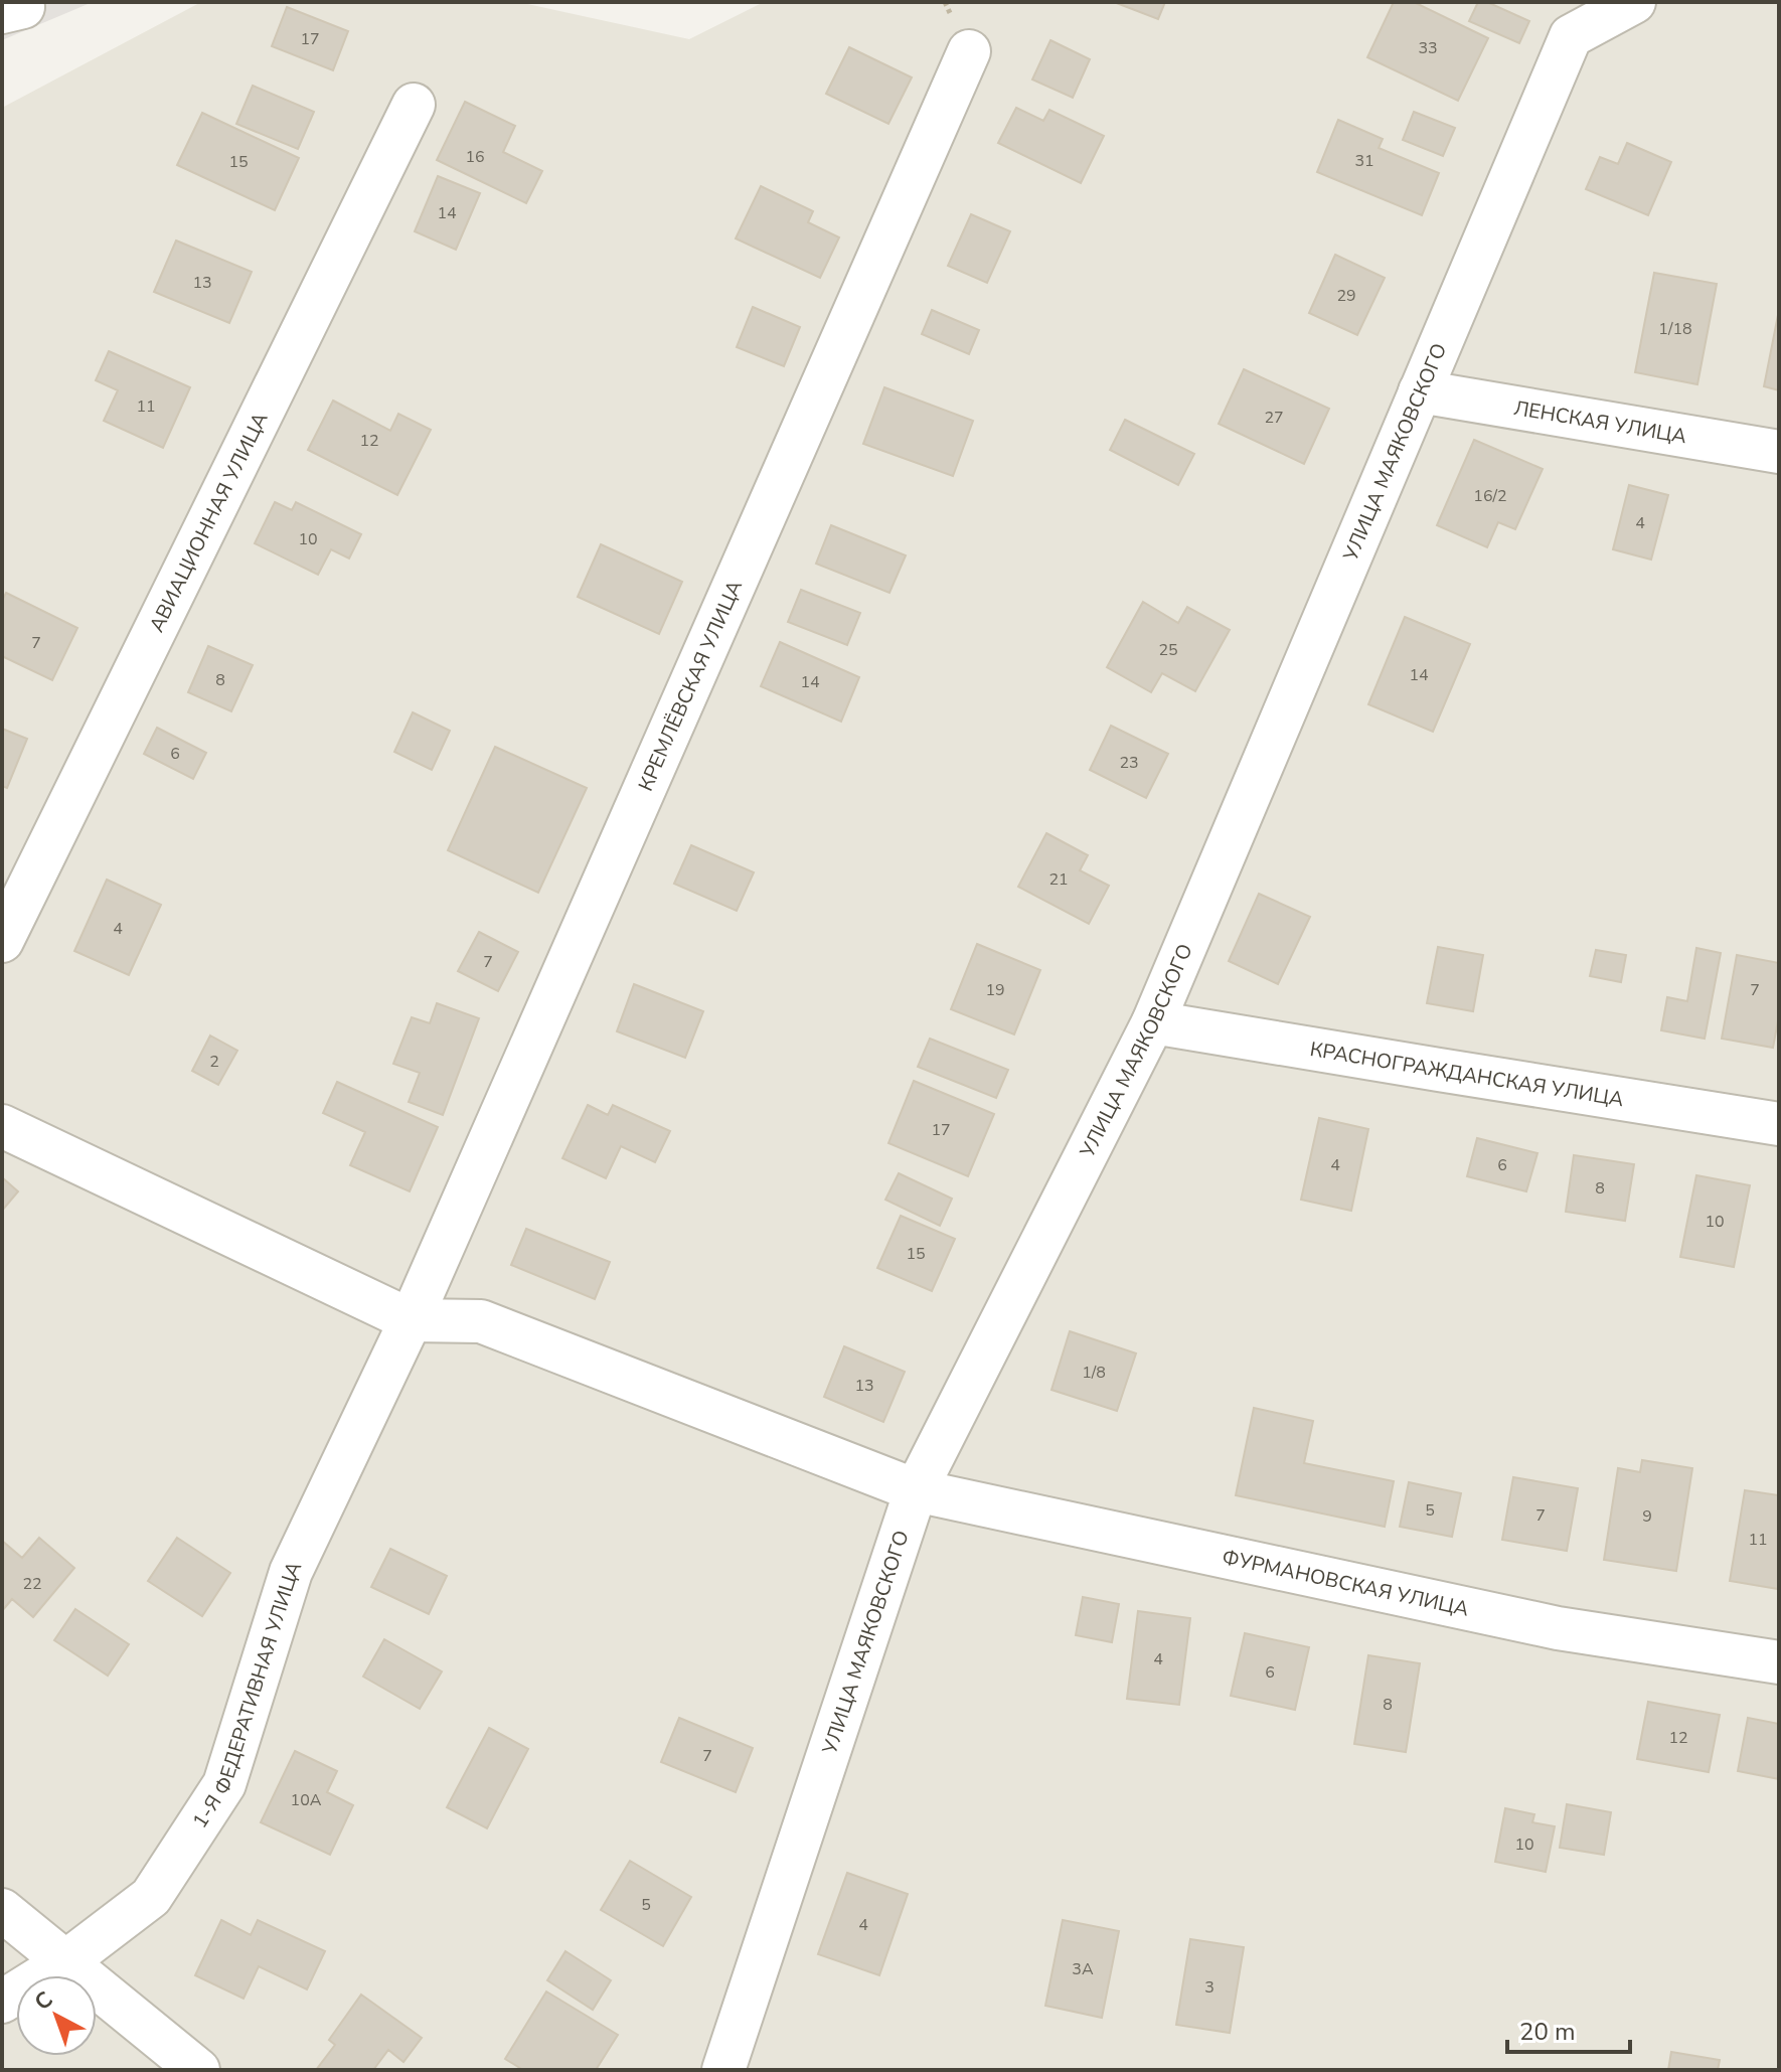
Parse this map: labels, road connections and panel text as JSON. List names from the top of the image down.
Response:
{
  "streets": {
    "street": [
      "ЛЕНСКАЯ УЛИЦА",
      "УЛИЦА МАЯКОВСКОГО",
      "АВИАЦИОННАЯ УЛИЦА",
      "КРЕМЛЁВСКАЯ УЛИЦА",
      "КРАСНОГРАЖДАНСКАЯ УЛИЦА",
      "ФУРМАНОВСКАЯ УЛИЦА",
      "1-Я ФЕДЕРАТИВНАЯ УЛИЦА"
    ]
  },
  "crossings": [
    ["ЛЕНСКАЯ УЛИЦА", "УЛИЦА МАЯКОВСКОГО"],
    ["УЛИЦА МАЯКОВСКОГО", "КРАСНОГРАЖДАНСКАЯ УЛИЦА"],
    ["УЛИЦА МАЯКОВСКОГО", "ФУРМАНОВСКАЯ УЛИЦА"],
    ["КРЕМЛЁВСКАЯ УЛИЦА", "ФУРМАНОВСКАЯ УЛИЦА"],
    ["КРЕМЛЁВСКАЯ УЛИЦА", "1-Я ФЕДЕРАТИВНАЯ УЛИЦА"],
    ["ФУРМАНОВСКАЯ УЛИЦА", "1-Я ФЕДЕРАТИВНАЯ УЛИЦА"]
  ],
  "house_numbers": [
    "17",
    "33",
    "16",
    "31",
    "15",
    "14",
    "13",
    "29",
    "1/18",
    "11",
    "27",
    "12",
    "16/2",
    "4",
    "10",
    "7",
    "25",
    "14",
    "8",
    "14",
    "6",
    "23",
    "21",
    "4",
    "7",
    "19",
    "7",
    "2",
    "17",
    "4",
    "6",
    "8",
    "10",
    "15",
    "1/8",
    "13",
    "5",
    "7",
    "9",
    "11",
    "22",
    "4",
    "6",
    "8",
    "12",
    "7",
    "10А",
    "10",
    "5",
    "4",
    "3А",
    "3"
  ],
  "scale_bar": "20 m",
  "north": "top left"
}
